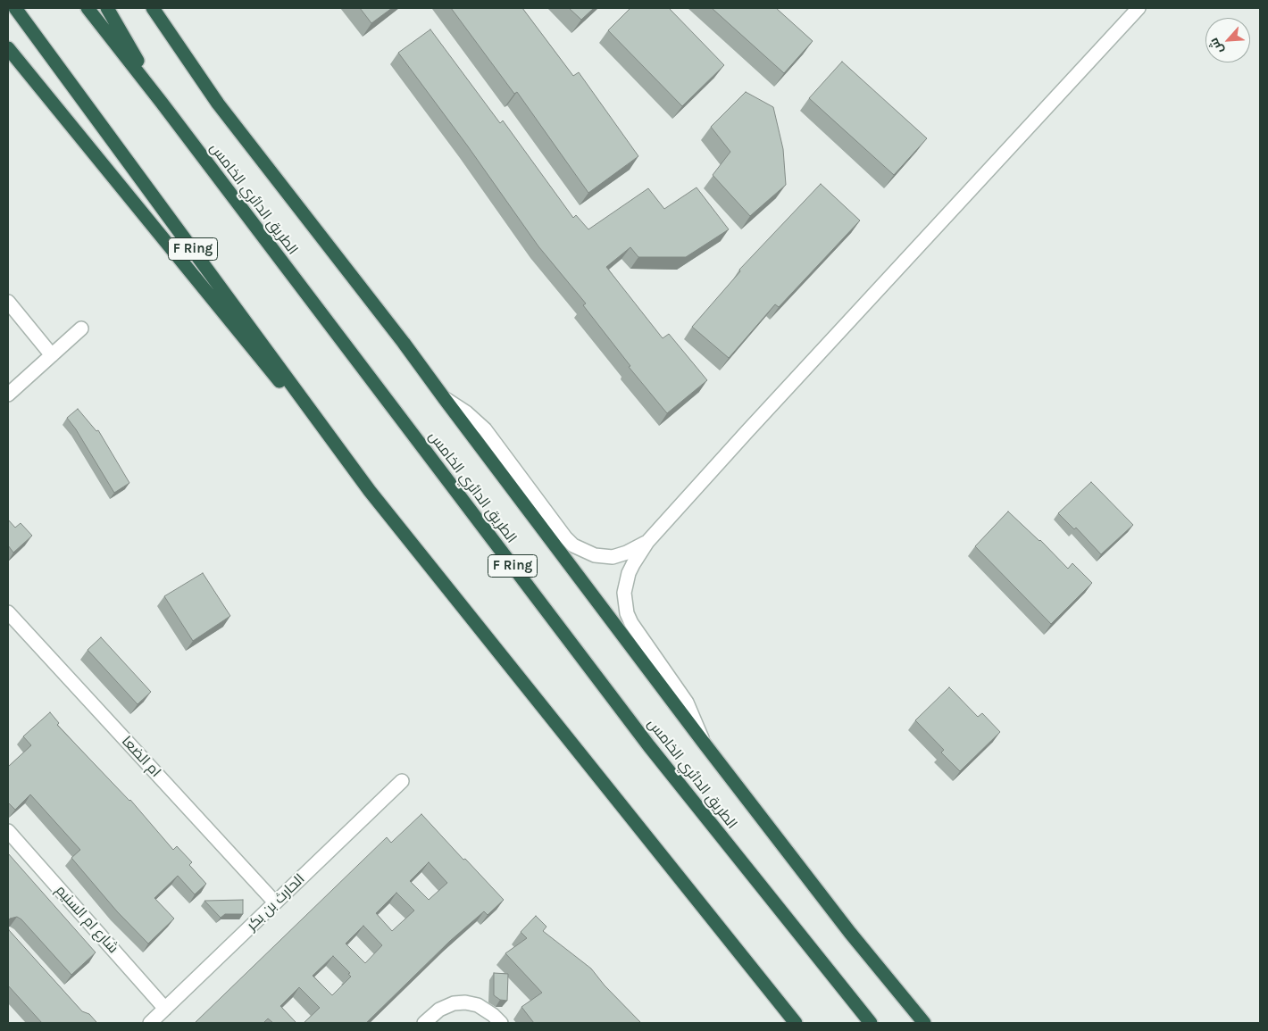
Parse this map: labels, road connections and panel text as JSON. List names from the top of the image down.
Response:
{
  "streets": {
    "highway": ["الطريق الدائري الخامس", "F Ring"],
    "street": ["ام الضعا", "الحارث بن بكر", "شارع ام السنيم"]
  },
  "crossings": [
    ["ام الضعا", "الحارث بن بكر"],
    ["الحارث بن بكر", "شارع ام السنيم"]
  ],
  "north": "bottom left"
}
